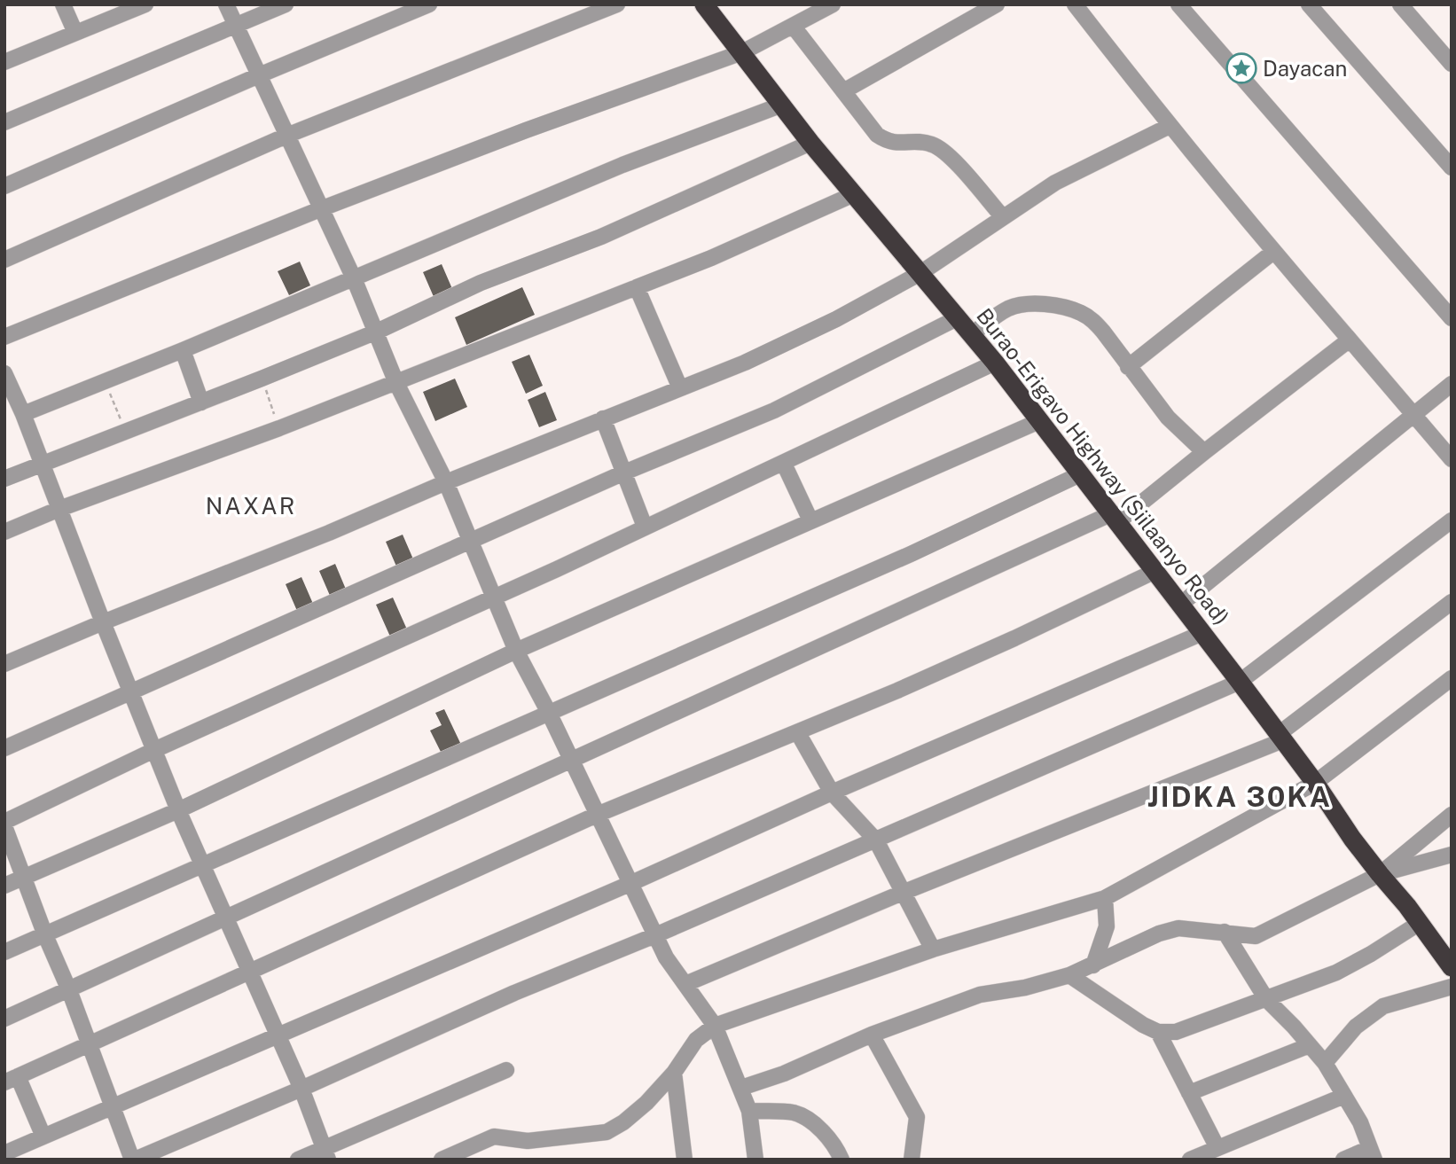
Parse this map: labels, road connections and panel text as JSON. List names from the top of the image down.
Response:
{
  "streets": {
    "highway": ["Burao-Erigavo Highway (Siilaanyo Road)"]
  },
  "districts": ["NAXAR", "JIDKA 30KA"],
  "places": {
    "place": ["Dayacan"]
  }
}
